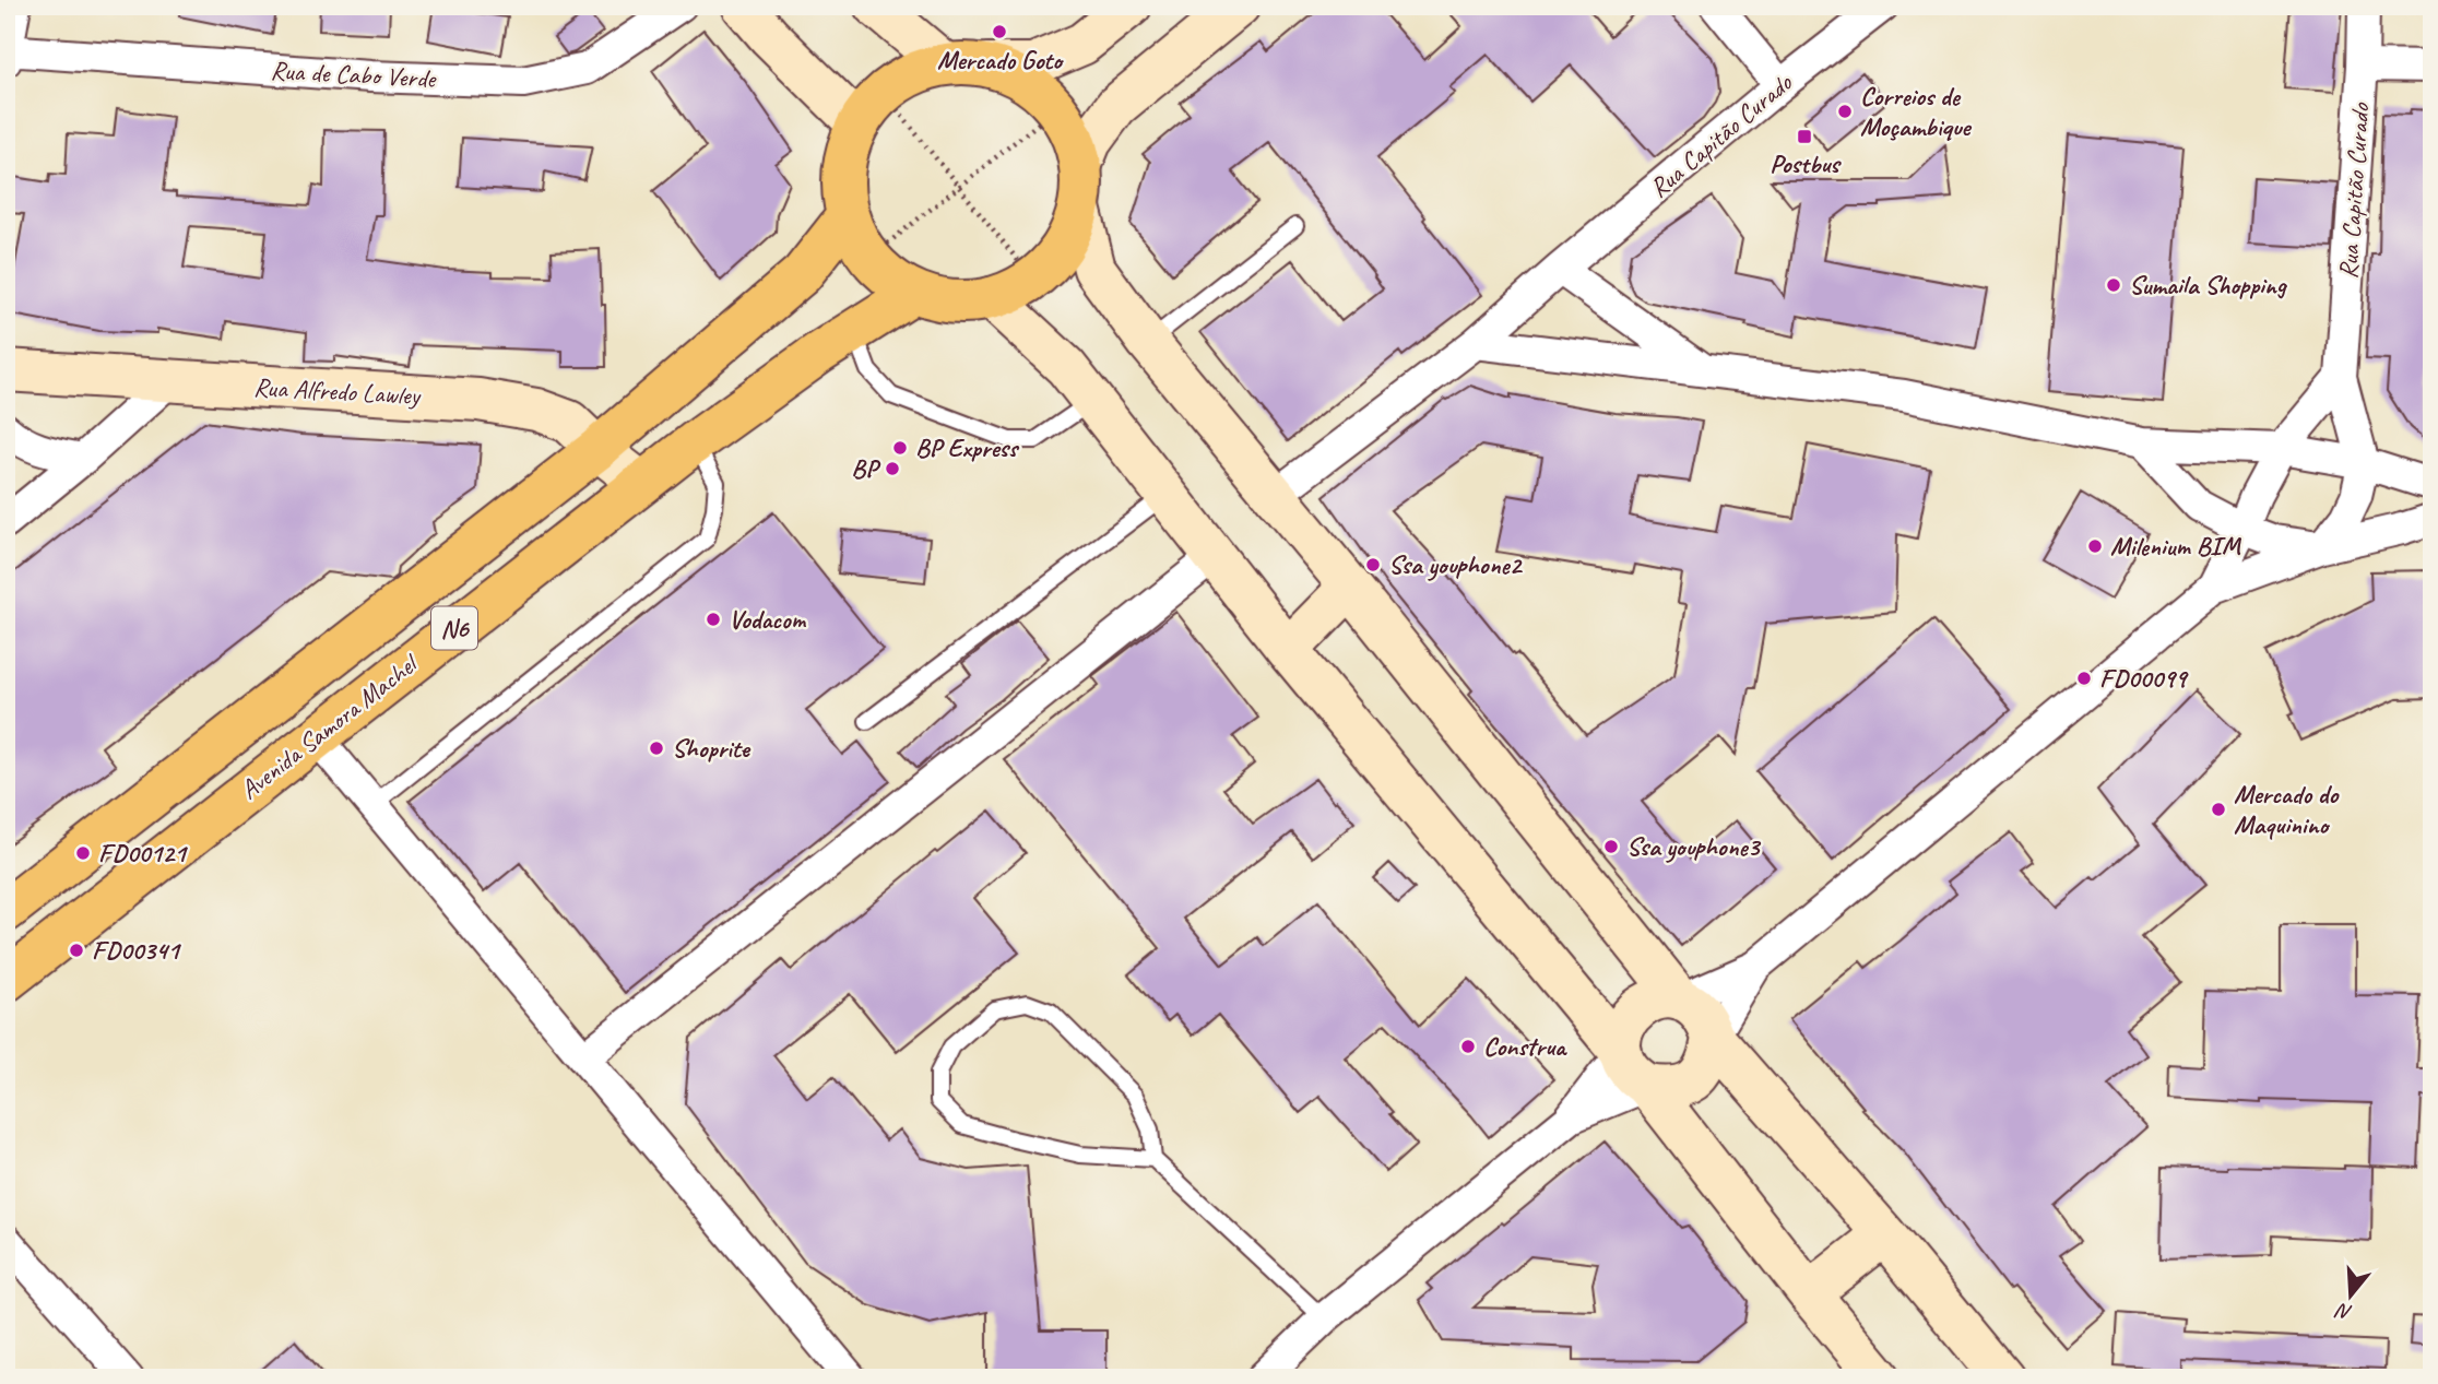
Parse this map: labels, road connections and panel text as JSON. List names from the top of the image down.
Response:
{
  "streets": {
    "highway": ["N6", "Avenida Samora Machel"],
    "street": ["Rua de Cabo Verde", "Rua Capitão Curado", "Rua Alfredo Lawley"]
  },
  "crossings": [
    ["Rua Alfredo Lawley", "Avenida Samora Machel"]
  ],
  "places": {
    "other": [
      "Mercado Goto",
      "Correios de Moçambique",
      "Sumaila Shopping",
      "BP Express",
      "BP",
      "Milenium BIM",
      "Ssa youphone2",
      "Vodacom",
      "FD00099",
      "Shoprite",
      "Mercado do Maquinino",
      "Ssa youphone3",
      "FD00121",
      "FD00341",
      "Construa"
    ],
    "transit": ["Postbus"]
  },
  "north": "bottom"
}
